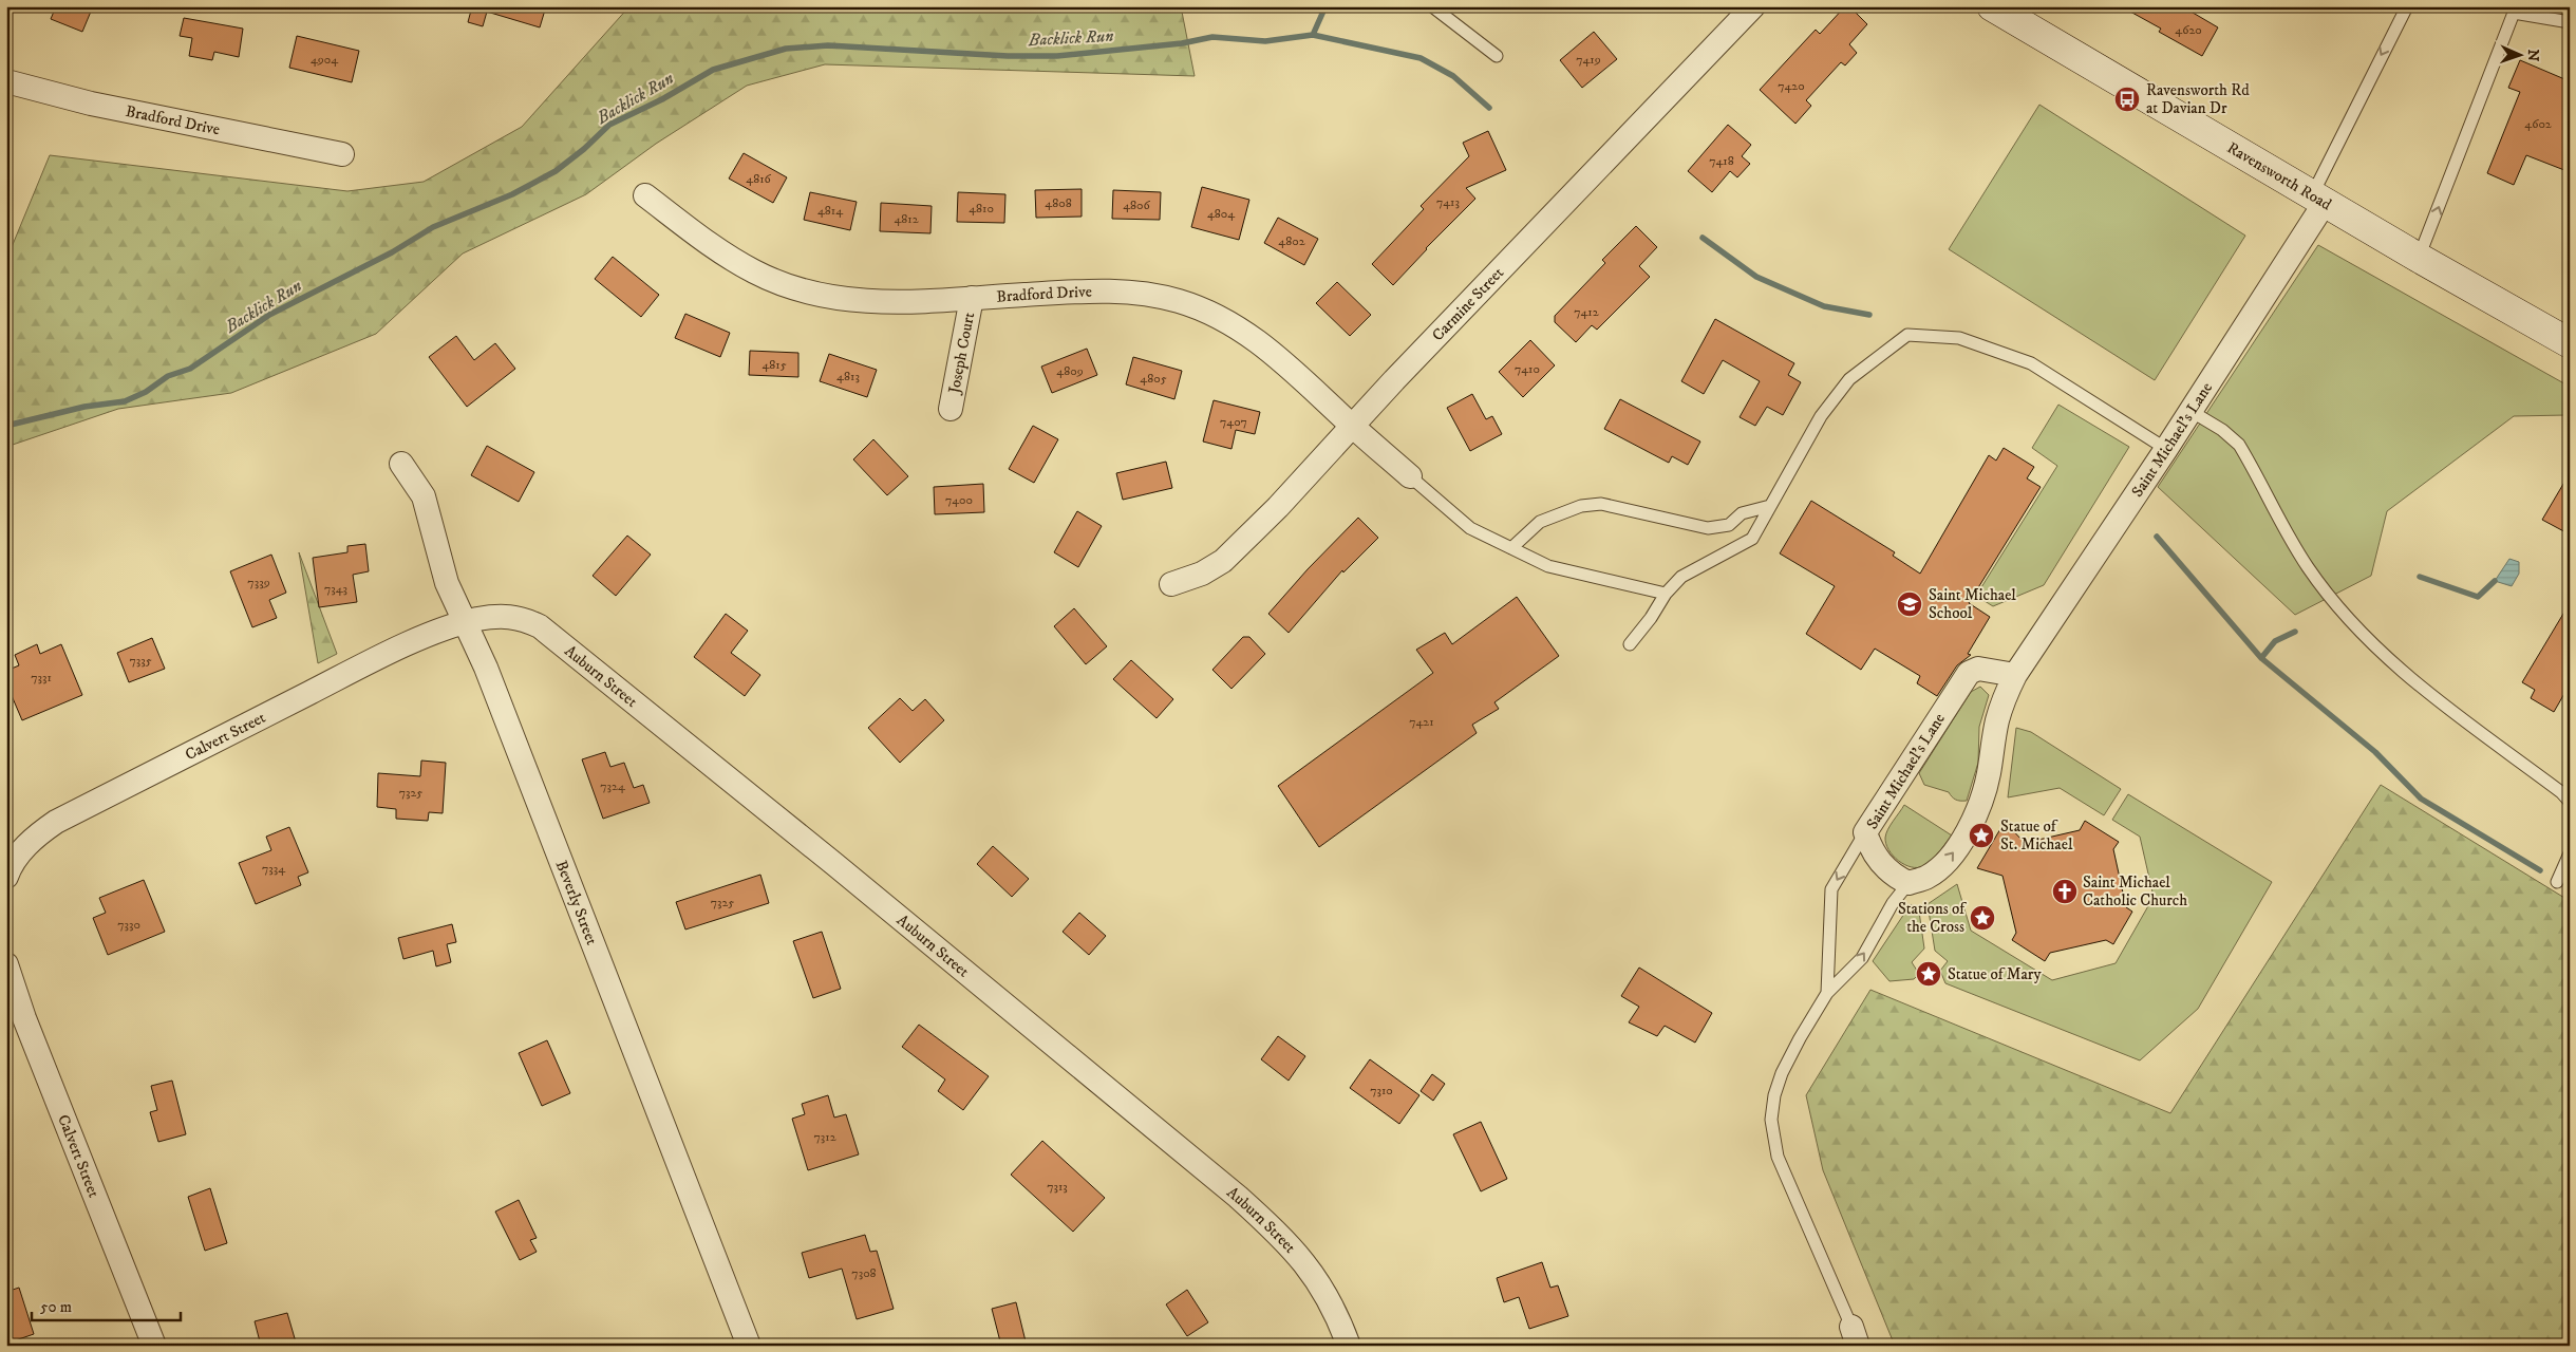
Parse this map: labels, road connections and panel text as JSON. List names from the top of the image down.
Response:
{
  "streets": {
    "main road": ["Ravensworth Road"],
    "street": [
      "Bradford Drive",
      "Carmine Street",
      "Joseph Court",
      "Saint Michael's Lane",
      "Auburn Street",
      "Calvert Street",
      "Beverly Street"
    ]
  },
  "crossings": [
    ["Bradford Drive", "Carmine Street"],
    ["Bradford Drive", "Joseph Court"],
    ["Ravensworth Road", "Saint Michael's Lane"],
    ["Auburn Street", "Calvert Street"],
    ["Auburn Street", "Beverly Street"],
    ["Calvert Street", "Beverly Street"]
  ],
  "water": ["Backlick Run"],
  "places": {
    "bus stop": ["Ravensworth Rd at Davian Dr"],
    "school or university": ["Saint Michael School"],
    "place": ["Statue of St. Michael", "Stations of the Cross", "Statue of Mary"],
    "church": ["Saint Michael Catholic Church"]
  },
  "house_numbers": [
    "4620",
    "4904",
    "7419",
    "7420",
    "4602",
    "7418",
    "4816",
    "7413",
    "4808",
    "4806",
    "4810",
    "4814",
    "4804",
    "4812",
    "4802",
    "7412",
    "4815",
    "7410",
    "4809",
    "4813",
    "4805",
    "7407",
    "7400",
    "7339",
    "7343",
    "7335",
    "7331",
    "7421",
    "7324",
    "7325",
    "7334",
    "7325",
    "7330",
    "7310",
    "7312",
    "7313",
    "7308"
  ],
  "scale_bar": "50 m",
  "north": "right"
}
